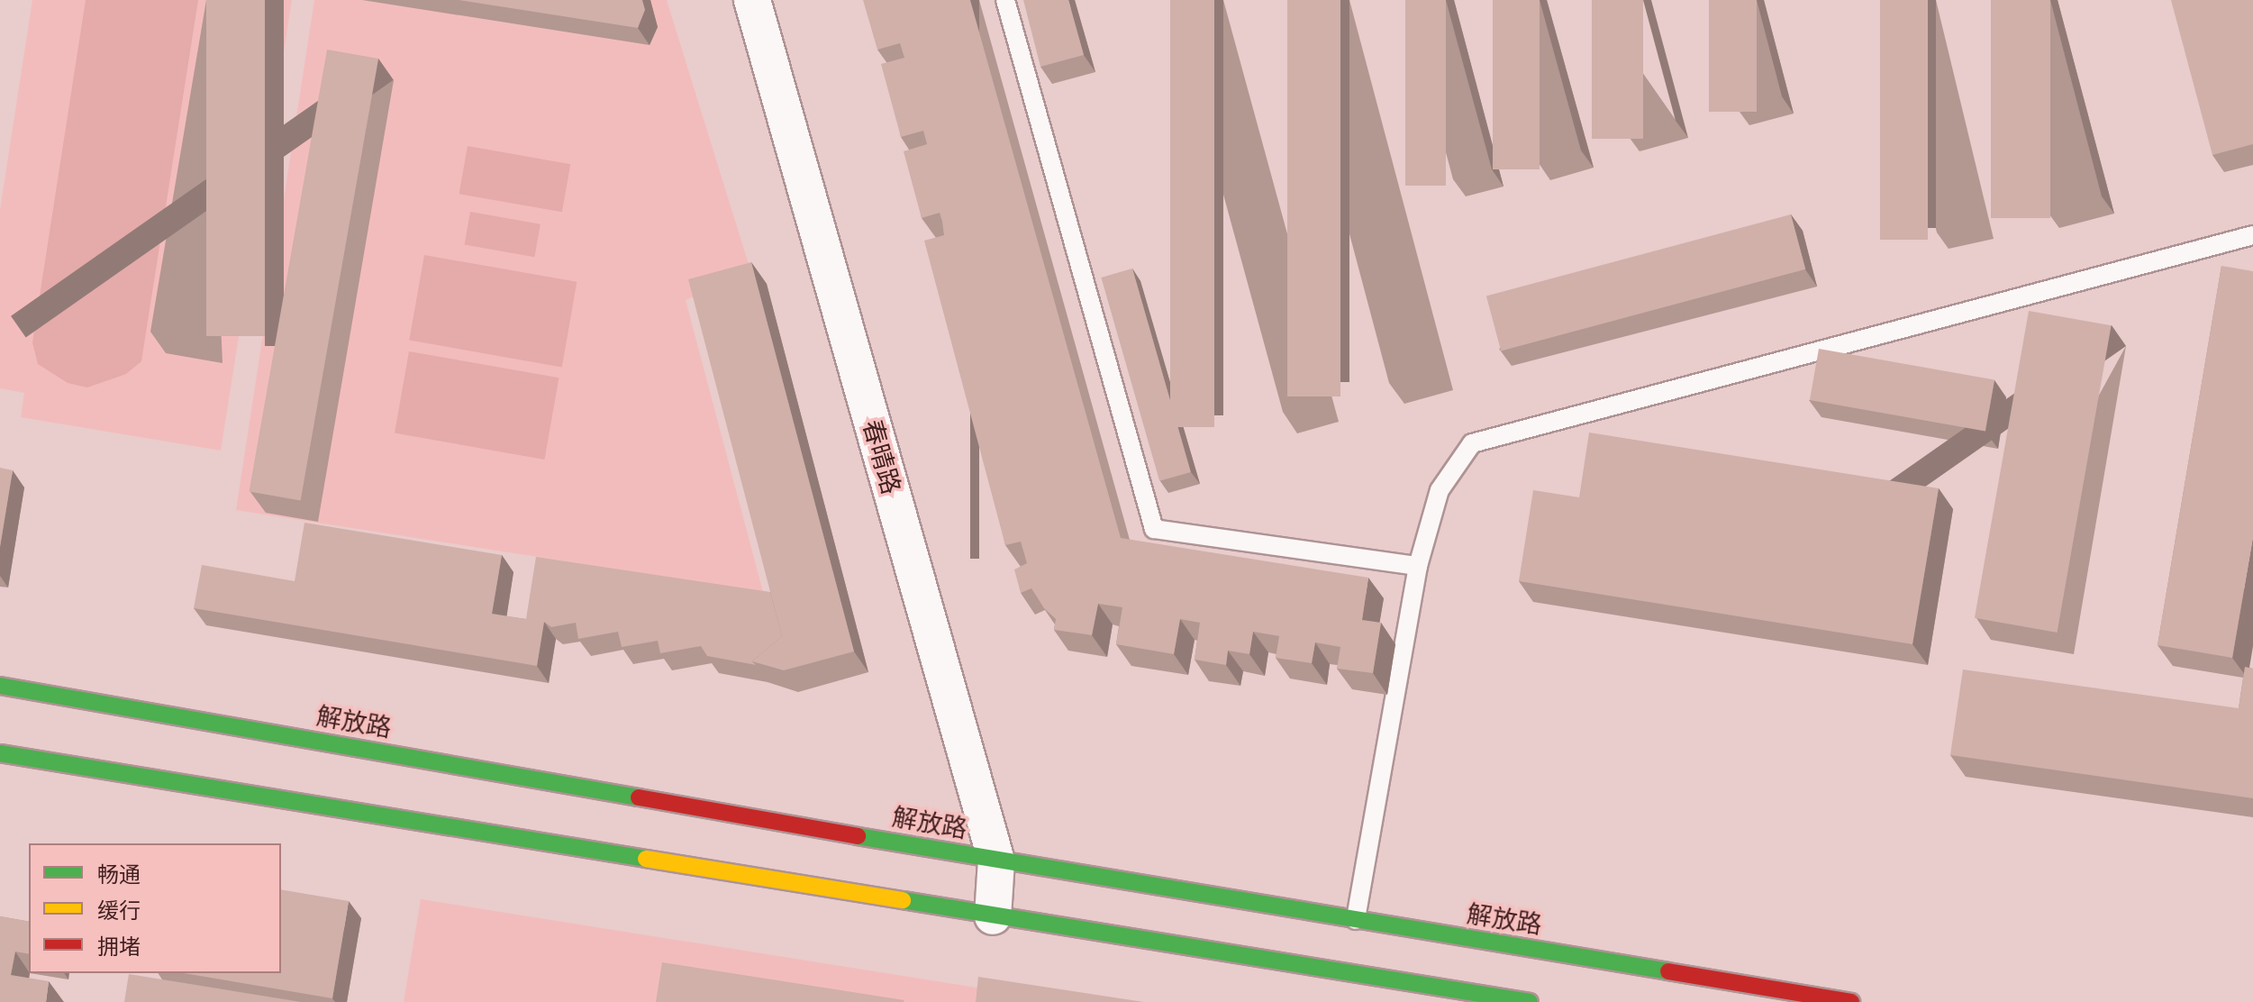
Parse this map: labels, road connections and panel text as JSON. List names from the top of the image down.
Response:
{
  "streets": {
    "main road": ["解放路"],
    "street": ["春晴路"]
  },
  "crossings": [
    ["春晴路", "解放路"]
  ],
  "legend": ["畅通", "缓行", "拥堵"]
}
